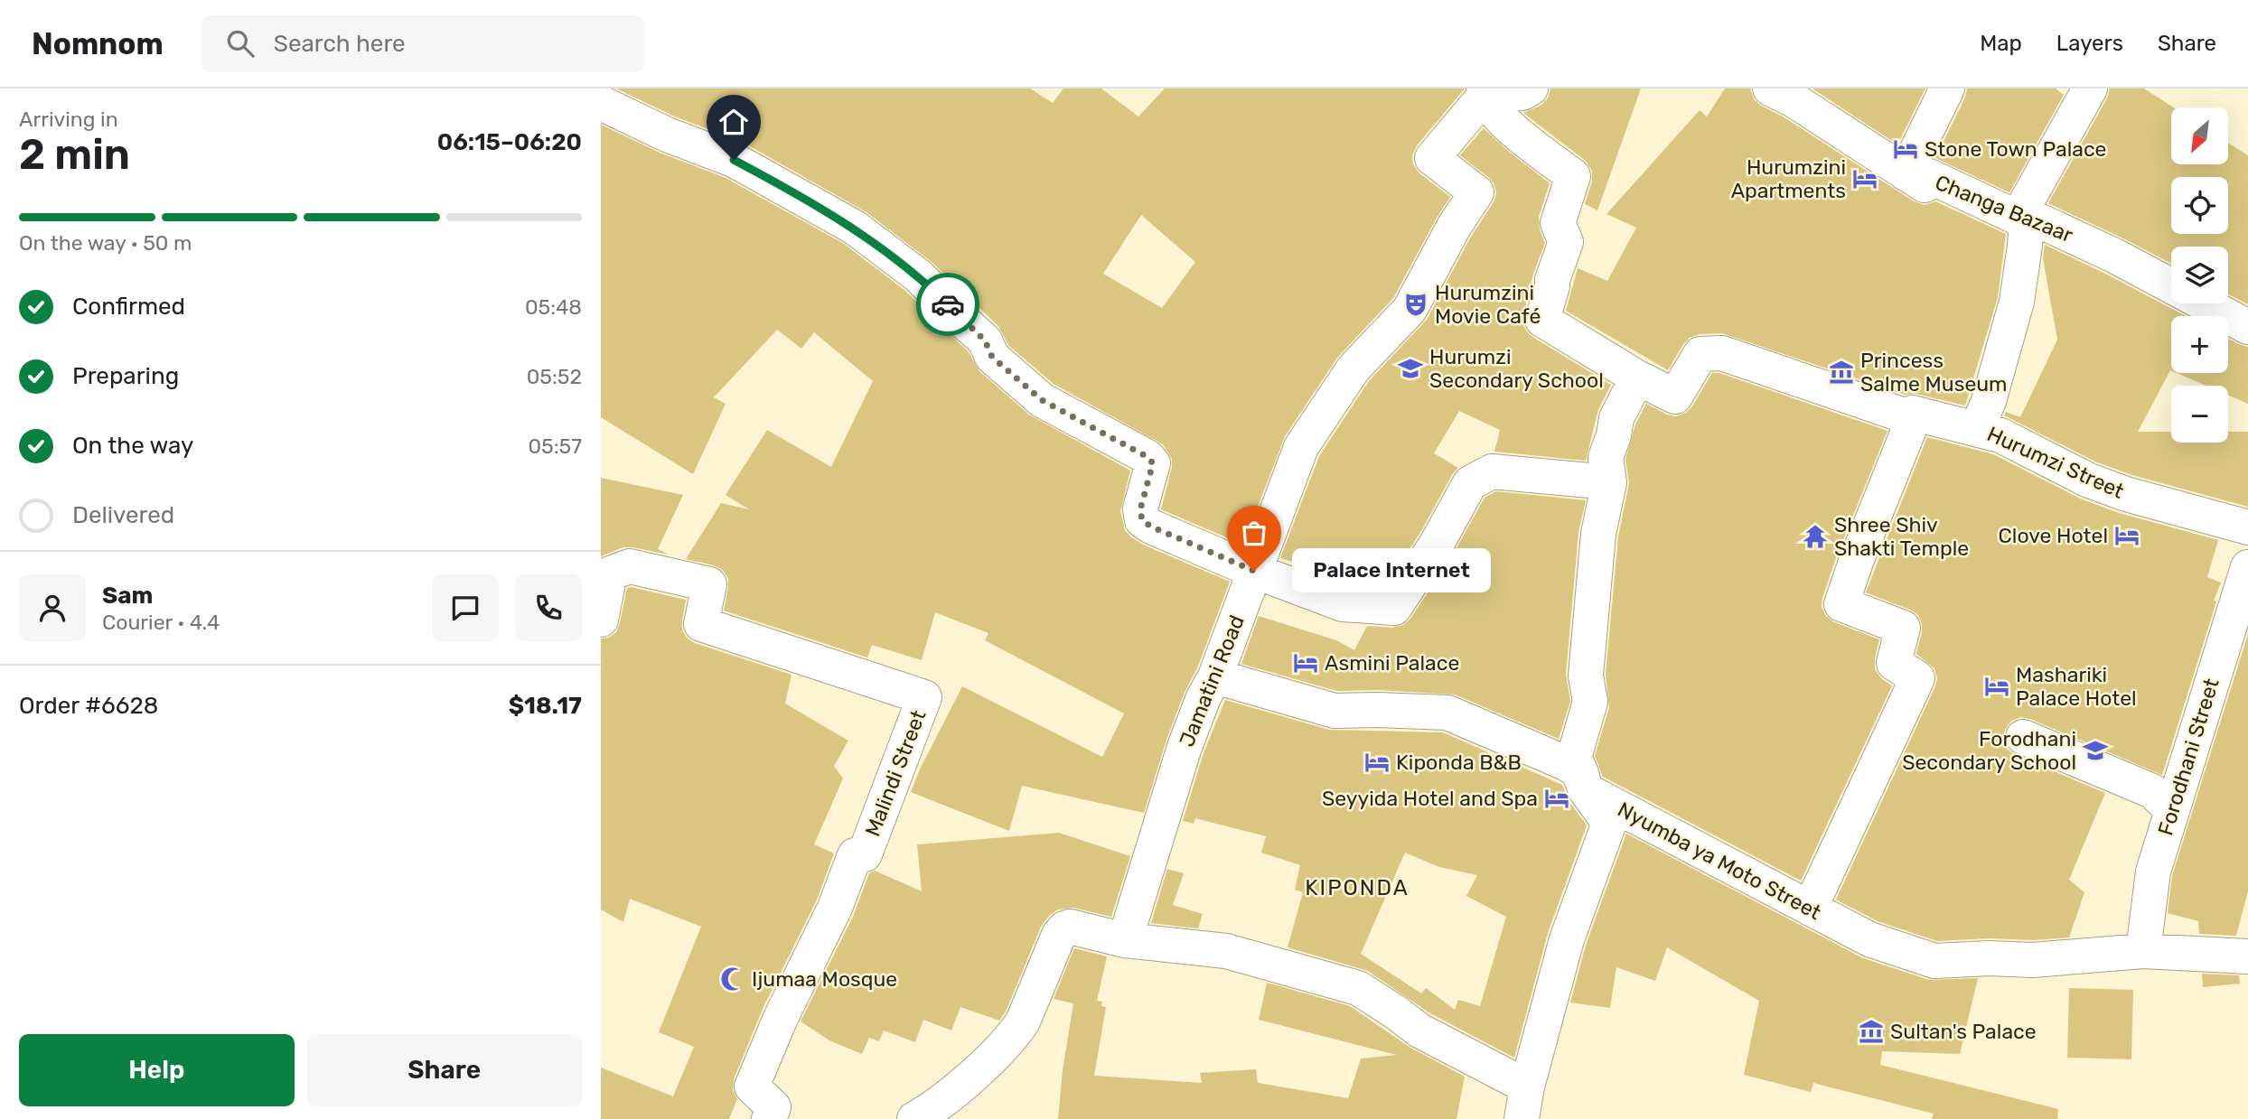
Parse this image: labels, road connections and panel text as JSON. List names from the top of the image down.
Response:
{
  "streets": {
    "street": [
      "Changa Bazaar",
      "Hurumzi Street",
      "Jamatini Road",
      "Forodhani Street",
      "Malindi Street",
      "Nyumba ya Moto Street"
    ]
  },
  "crossings": [
    ["Jamatini Road", "Nyumba ya Moto Street"],
    ["Forodhani Street", "Nyumba ya Moto Street"]
  ],
  "districts": ["KIPONDA"],
  "places": {
    "hotel": [
      "Stone Town Palace",
      "Hurumzini Apartments",
      "Clove Hotel",
      "Asmini Palace",
      "Mashariki Palace Hotel",
      "Kiponda B&B",
      "Seyyida Hotel and Spa"
    ],
    "theatre": ["Hurumzini Movie Café"],
    "school or university": ["Hurumzi Secondary School", "Forodhani Secondary School"],
    "museum": ["Princess Salme Museum", "Sultan's Palace"],
    "temple": ["Shree Shiv Shakti Temple"],
    "other": ["Palace Internet"],
    "mosque": ["Ijumaa Mosque"]
  },
  "north": "bottom left",
  "page": {
    "header": "Nomnom",
    "search": "Search here",
    "nav": ["Map", "Layers", "Share"],
    "heading": ["2 min", "Arriving in", "06:15–06:20"],
    "panel": [
      "Sam",
      "Courier · 4.4",
      "Order #6628",
      "$18.17"
    ],
    "map_buttons": ["+", "−"],
    "bar": "On the way · 50 m",
    "list": [
      ["Confirmed", "05:48"],
      ["Preparing", "05:52"],
      ["On the way", "05:57"],
      "Delivered"
    ],
    "bubble": "Palace Internet",
    "buttons": ["Help", "Share"]
  }
}
